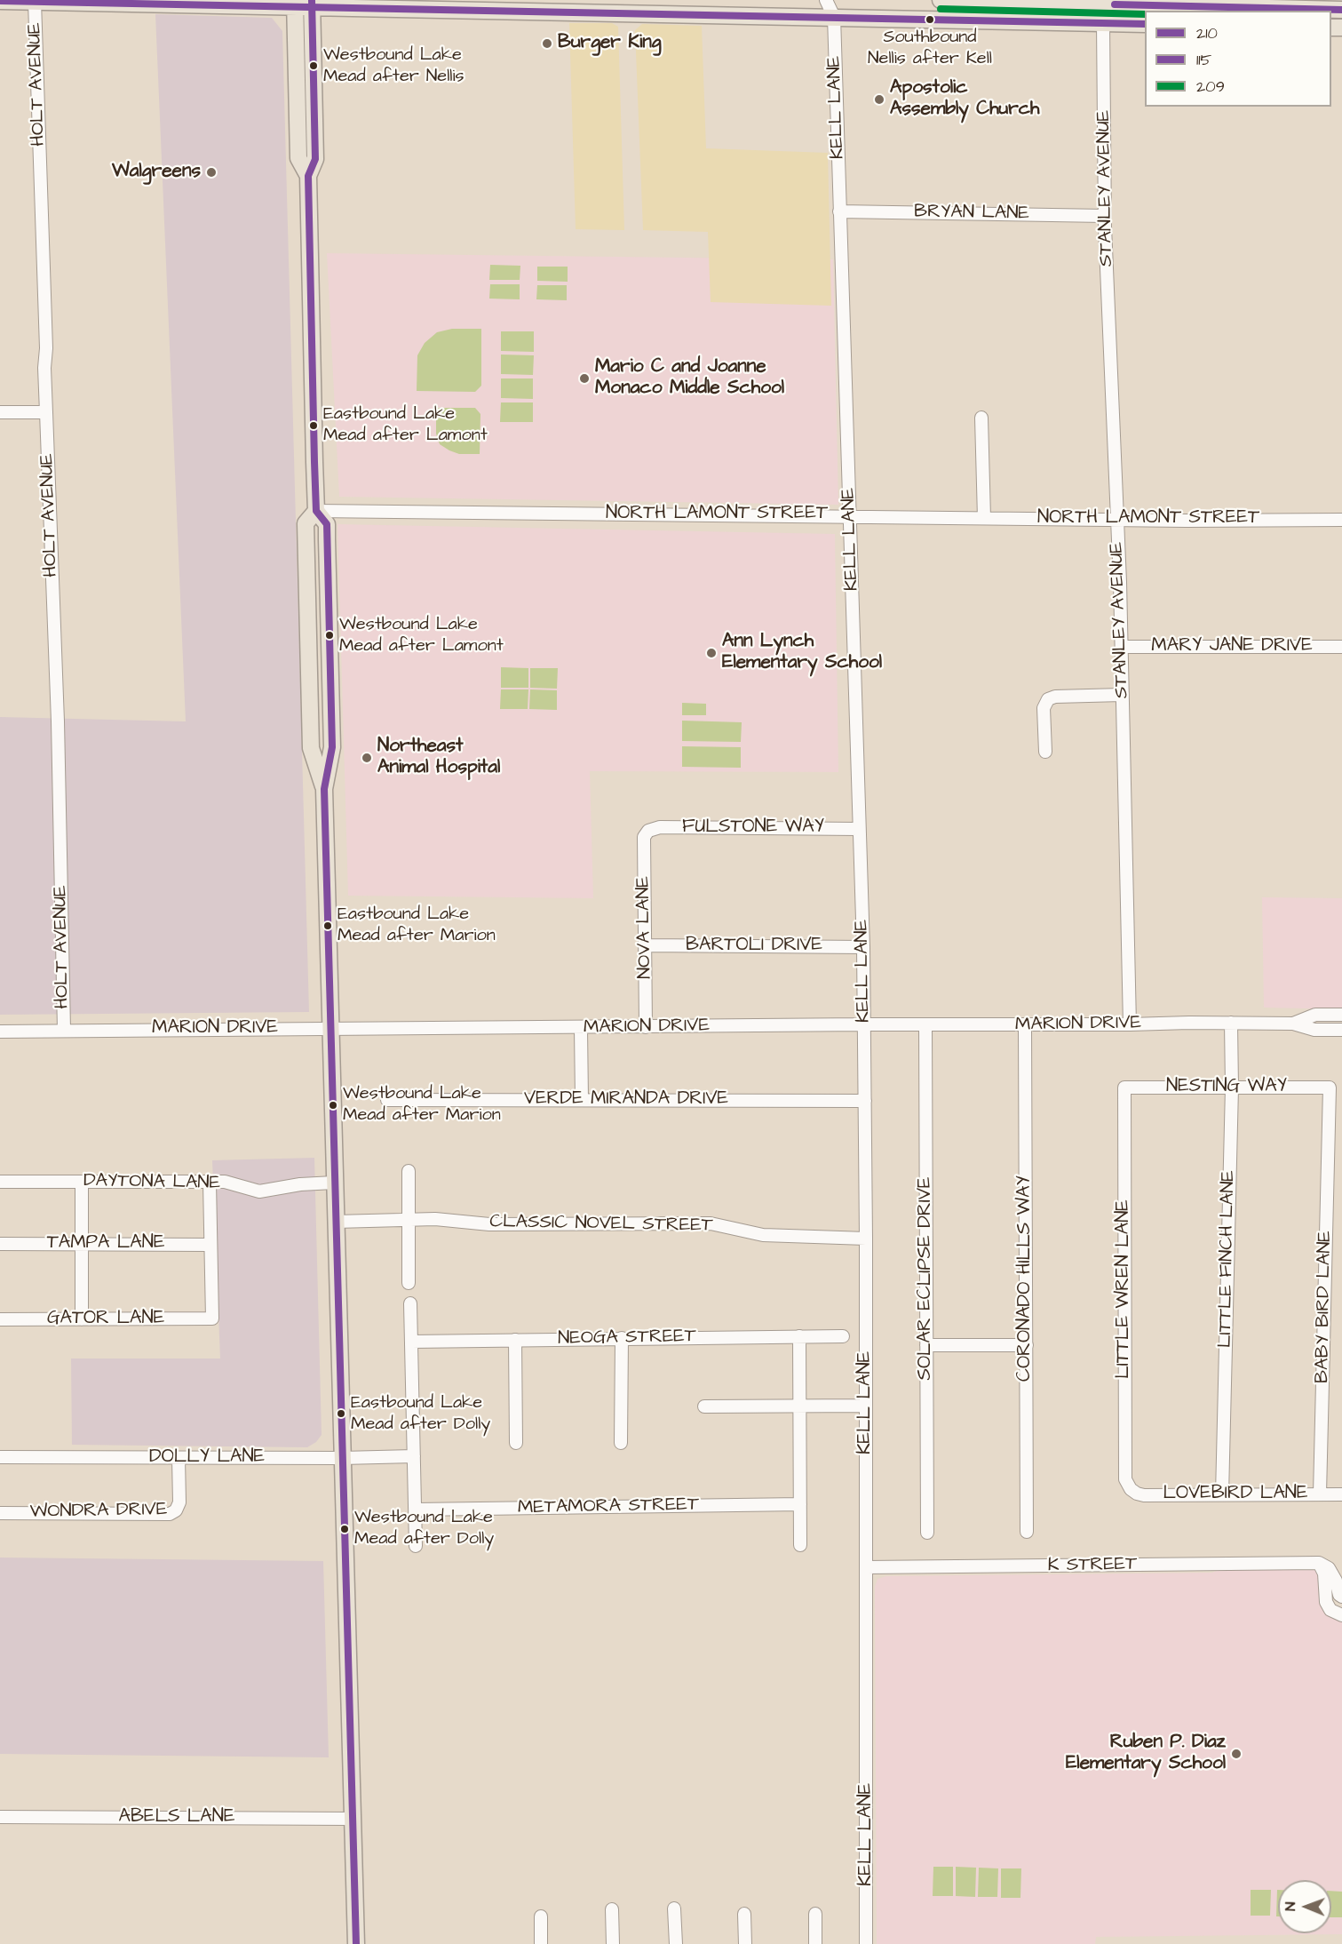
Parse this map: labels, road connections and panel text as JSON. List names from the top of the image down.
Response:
{
  "streets": {
    "street": [
      "HOLT AVENUE",
      "KELL LANE",
      "STANLEY AVENUE",
      "BRYAN LANE",
      "NORTH LAMONT STREET",
      "MARY JANE DRIVE",
      "FULSTONE WAY",
      "NOVA LANE",
      "BARTOLI DRIVE",
      "MARION DRIVE",
      "NESTING WAY",
      "VERDE MIRANDA DRIVE",
      "DAYTONA LANE",
      "CLASSIC NOVEL STREET",
      "TAMPA LANE",
      "LITTLE FINCH LANE",
      "SOLAR ECLIPSE DRIVE",
      "CORONADO HILLS WAY",
      "LITTLE WREN LANE",
      "BABY BIRD LANE",
      "GATOR LANE",
      "NEOGA STREET",
      "DOLLY LANE",
      "LOVEBIRD LANE",
      "METAMORA STREET",
      "WONDRA DRIVE",
      "K STREET",
      "ABELS LANE"
    ]
  },
  "crossings": [
    ["HOLT AVENUE", "MARION DRIVE"],
    ["KELL LANE", "BRYAN LANE"],
    ["KELL LANE", "NORTH LAMONT STREET"],
    ["KELL LANE", "FULSTONE WAY"],
    ["KELL LANE", "BARTOLI DRIVE"],
    ["KELL LANE", "MARION DRIVE"],
    ["KELL LANE", "VERDE MIRANDA DRIVE"],
    ["KELL LANE", "CLASSIC NOVEL STREET"],
    ["KELL LANE", "K STREET"],
    ["STANLEY AVENUE", "BRYAN LANE"],
    ["STANLEY AVENUE", "NORTH LAMONT STREET"],
    ["STANLEY AVENUE", "MARY JANE DRIVE"],
    ["STANLEY AVENUE", "MARION DRIVE"],
    ["FULSTONE WAY", "NOVA LANE"],
    ["NOVA LANE", "BARTOLI DRIVE"],
    ["NOVA LANE", "MARION DRIVE"],
    ["MARION DRIVE", "LITTLE FINCH LANE"],
    ["MARION DRIVE", "SOLAR ECLIPSE DRIVE"],
    ["MARION DRIVE", "CORONADO HILLS WAY"],
    ["NESTING WAY", "LITTLE FINCH LANE"],
    ["NESTING WAY", "LITTLE WREN LANE"],
    ["NESTING WAY", "BABY BIRD LANE"],
    ["TAMPA LANE", "GATOR LANE"],
    ["LITTLE FINCH LANE", "LOVEBIRD LANE"],
    ["LITTLE WREN LANE", "LOVEBIRD LANE"],
    ["BABY BIRD LANE", "LOVEBIRD LANE"],
    ["DOLLY LANE", "WONDRA DRIVE"]
  ],
  "places": [
    "Southbound Nellis after Kell",
    "Burger King",
    "Westbound Lake Mead after Nellis",
    "Apostolic Assembly Church",
    "Walgreens",
    "Mario C and Joanne Monaco Middle School",
    "Eastbound Lake Mead after Lamont",
    "Westbound Lake Mead after Lamont",
    "Ann Lynch Elementary School",
    "Northeast Animal Hospital",
    "Eastbound Lake Mead after Marion",
    "Westbound Lake Mead after Marion",
    "Eastbound Lake Mead after Dolly",
    "Westbound Lake Mead after Dolly",
    "Ruben P. Diaz Elementary School"
  ],
  "lines": ["transit line 210", "transit line 115", "transit line 209"],
  "legend": ["210", "115", "209"],
  "north": "left"
}
